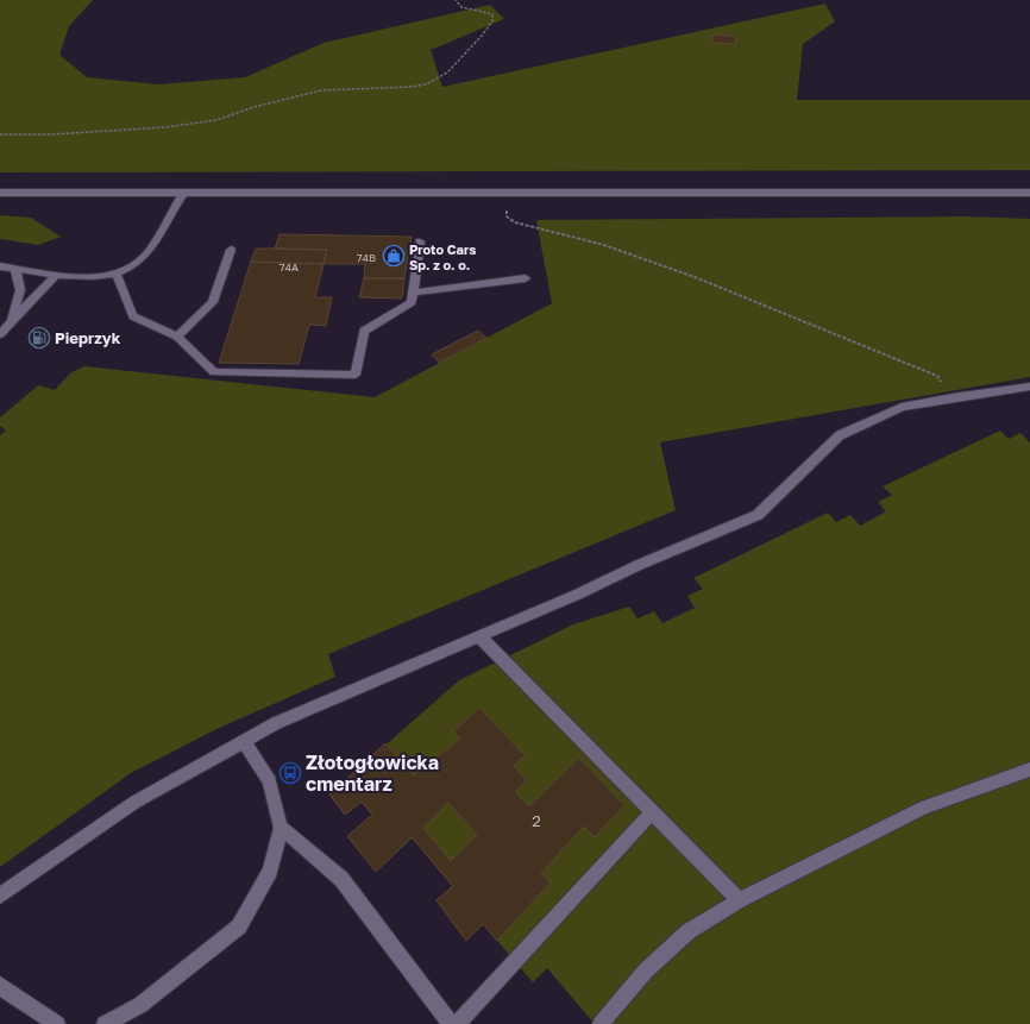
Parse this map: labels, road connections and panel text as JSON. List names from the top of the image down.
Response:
{
  "places": {
    "shop": ["Proto Cars Sp. z o. o."],
    "fuel station": ["Pieprzyk"],
    "bus stop": ["Złotogłowicka cmentarz"]
  },
  "house_numbers": ["74B", "74A", "2"]
}
